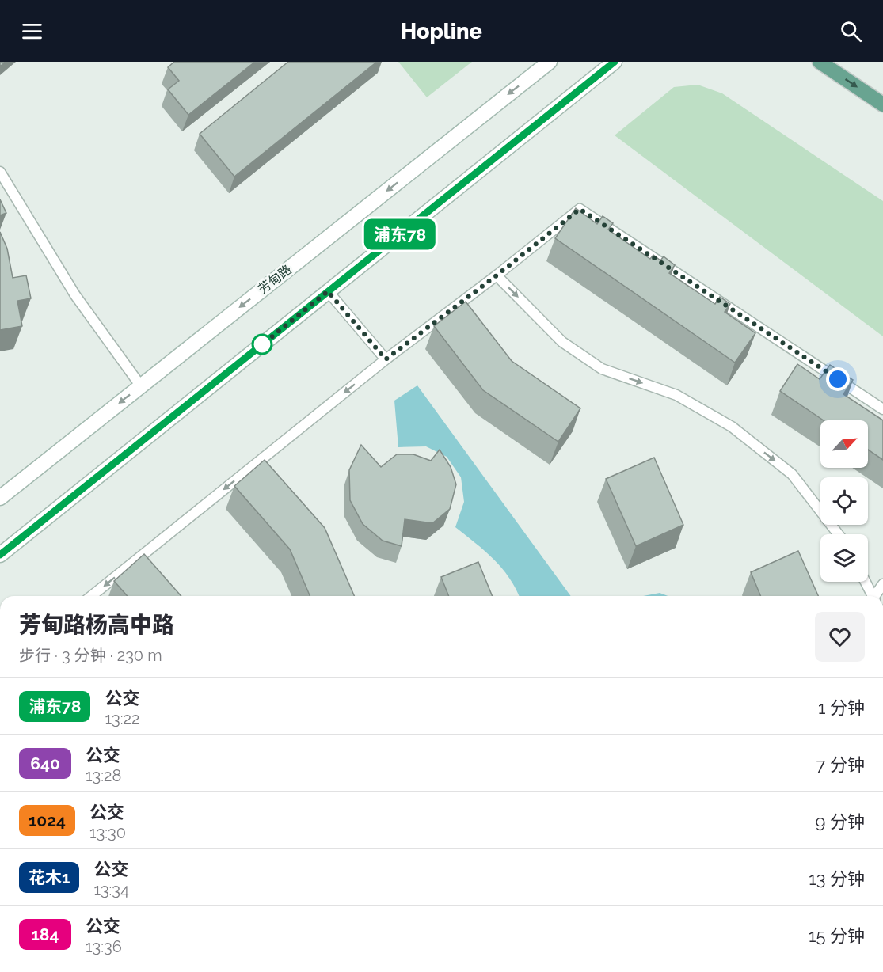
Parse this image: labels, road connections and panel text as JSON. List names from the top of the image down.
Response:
{
  "streets": {
    "main road": ["芳甸路"]
  },
  "lines": ["bus line 浦东78"],
  "north": "top right",
  "page": {
    "header": "Hopline",
    "on_map": "浦东78",
    "heading": ["芳甸路杨高中路", "步行 · 3 分钟 · 230 m"],
    "list": [
      {
        "mark": "浦东78",
        "name": "公交",
        "note": "13:22",
        "value": "1 分钟"
      },
      {
        "mark": "640",
        "name": "公交",
        "note": "13:28",
        "value": "7 分钟"
      },
      {
        "mark": "1024",
        "name": "公交",
        "note": "13:30",
        "value": "9 分钟"
      },
      {
        "mark": "花木1",
        "name": "公交",
        "note": "13:34",
        "value": "13 分钟"
      },
      {
        "mark": "184",
        "name": "公交",
        "note": "13:36",
        "value": "15 分钟"
      }
    ]
  }
}
